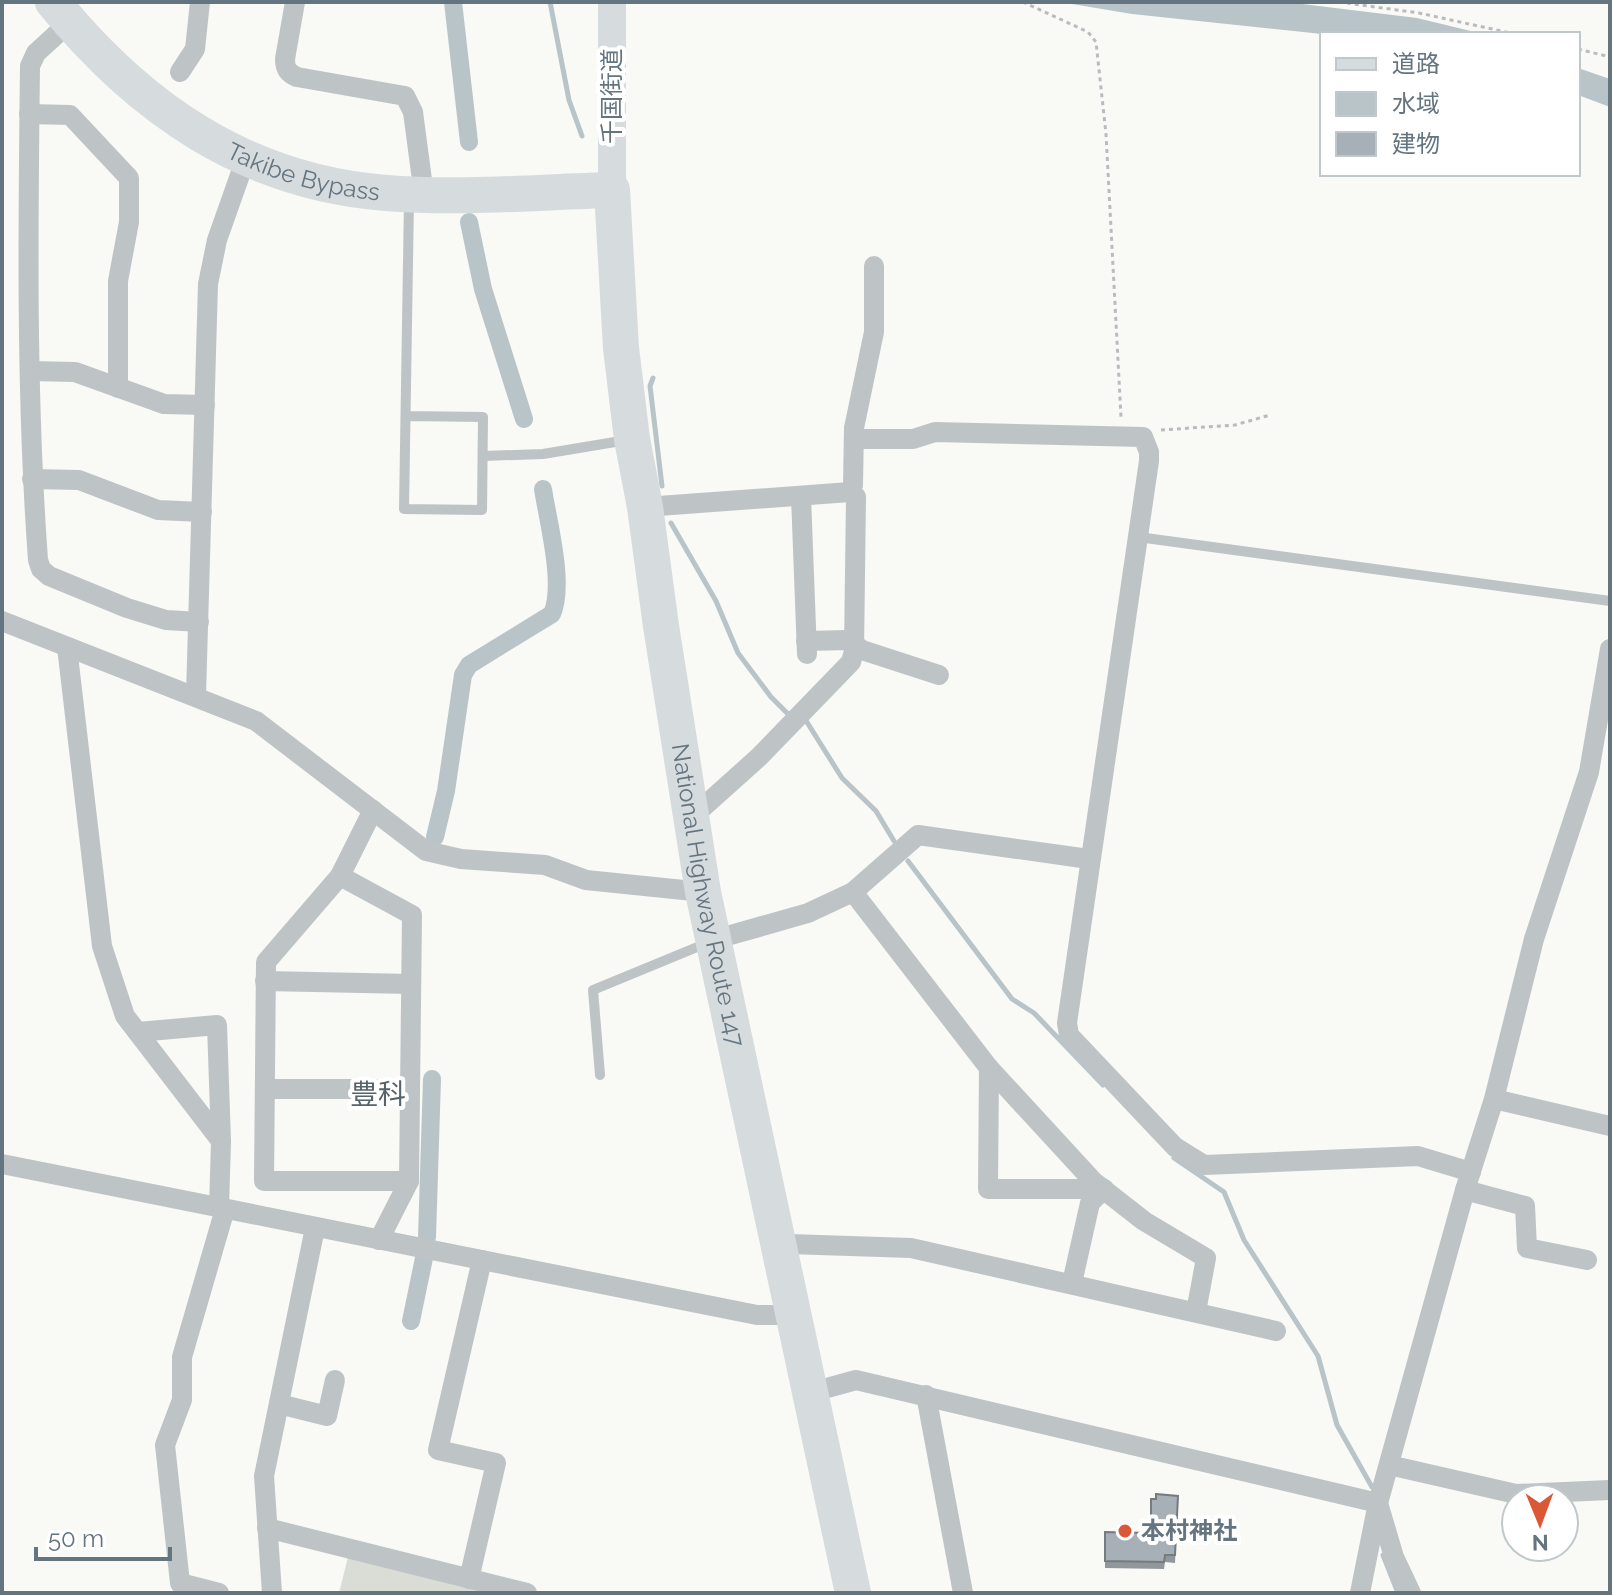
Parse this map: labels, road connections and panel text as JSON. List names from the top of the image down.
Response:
{
  "streets": {
    "highway": ["Takibe Bypass", "National Highway Route 147"],
    "main road": ["千国街道"]
  },
  "crossings": [
    ["千国街道", "Takibe Bypass"],
    ["千国街道", "National Highway Route 147"],
    ["Takibe Bypass", "National Highway Route 147"]
  ],
  "districts": ["豊科"],
  "places": ["本村神社"],
  "legend": ["道路", "水域", "建物"],
  "scale_bar": "50 m",
  "north": "bottom"
}
